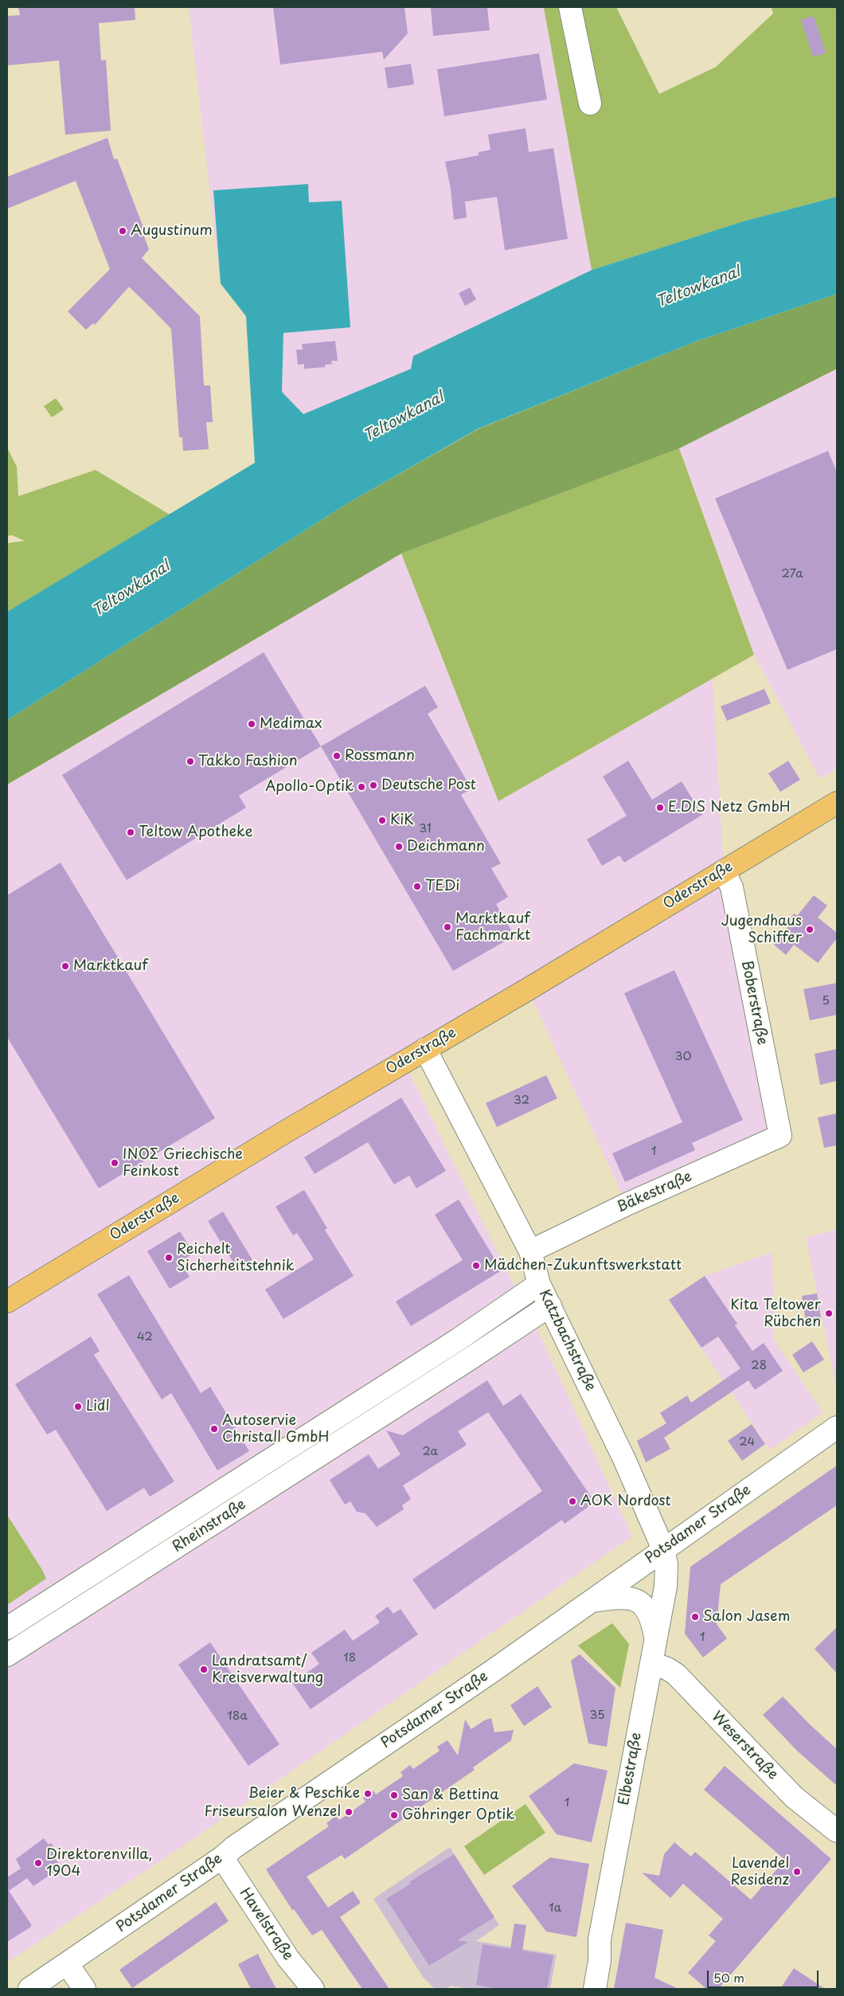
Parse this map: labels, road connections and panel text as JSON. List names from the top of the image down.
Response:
{
  "streets": {
    "main road": ["Oderstraße"],
    "street": [
      "Boberstraße",
      "Bäkestraße",
      "Katzbachstraße",
      "Potsdamer Straße",
      "Rheinstraße",
      "Weserstraße",
      "Elbestraße",
      "Havelstraße"
    ]
  },
  "crossings": [
    ["Oderstraße", "Boberstraße"],
    ["Oderstraße", "Katzbachstraße"],
    ["Boberstraße", "Bäkestraße"],
    ["Bäkestraße", "Katzbachstraße"],
    ["Katzbachstraße", "Potsdamer Straße"],
    ["Katzbachstraße", "Rheinstraße"],
    ["Katzbachstraße", "Elbestraße"],
    ["Potsdamer Straße", "Elbestraße"],
    ["Potsdamer Straße", "Havelstraße"],
    ["Weserstraße", "Elbestraße"]
  ],
  "water": ["Teltowkanal"],
  "places": [
    "Augustinum",
    "Medimax",
    "Rossmann",
    "Takko Fashion",
    "Deutsche Post",
    "Apollo-Optik",
    "E.DIS Netz GmbH",
    "KiK",
    "Teltow Apotheke",
    "Deichmann",
    "TEDi",
    "Marktkauf Fachmarkt",
    "Jugendhaus Schiffer",
    "Marktkauf",
    "INOΣ Griechische Feinkost",
    "Reichelt Sicherheitstehnik",
    "Mädchen-Zukunftswerkstatt",
    "Kita Teltower Rübchen",
    "Lidl",
    "Autoservie Christall GmbH",
    "AOK Nordost",
    "Salon Jasem",
    "Landratsamt/ Kreisverwaltung",
    "Beier & Peschke",
    "San & Bettina",
    "Friseursalon Wenzel",
    "Göhringer Optik",
    "Direktorenvilla, 1904",
    "Lavendel Residenz"
  ],
  "house_numbers": [
    "27a",
    "31",
    "5",
    "30",
    "32",
    "1",
    "42",
    "28",
    "24",
    "2a",
    "1",
    "18",
    "35",
    "18a",
    "1",
    "1a"
  ],
  "scale_bar": "50 m"
}
